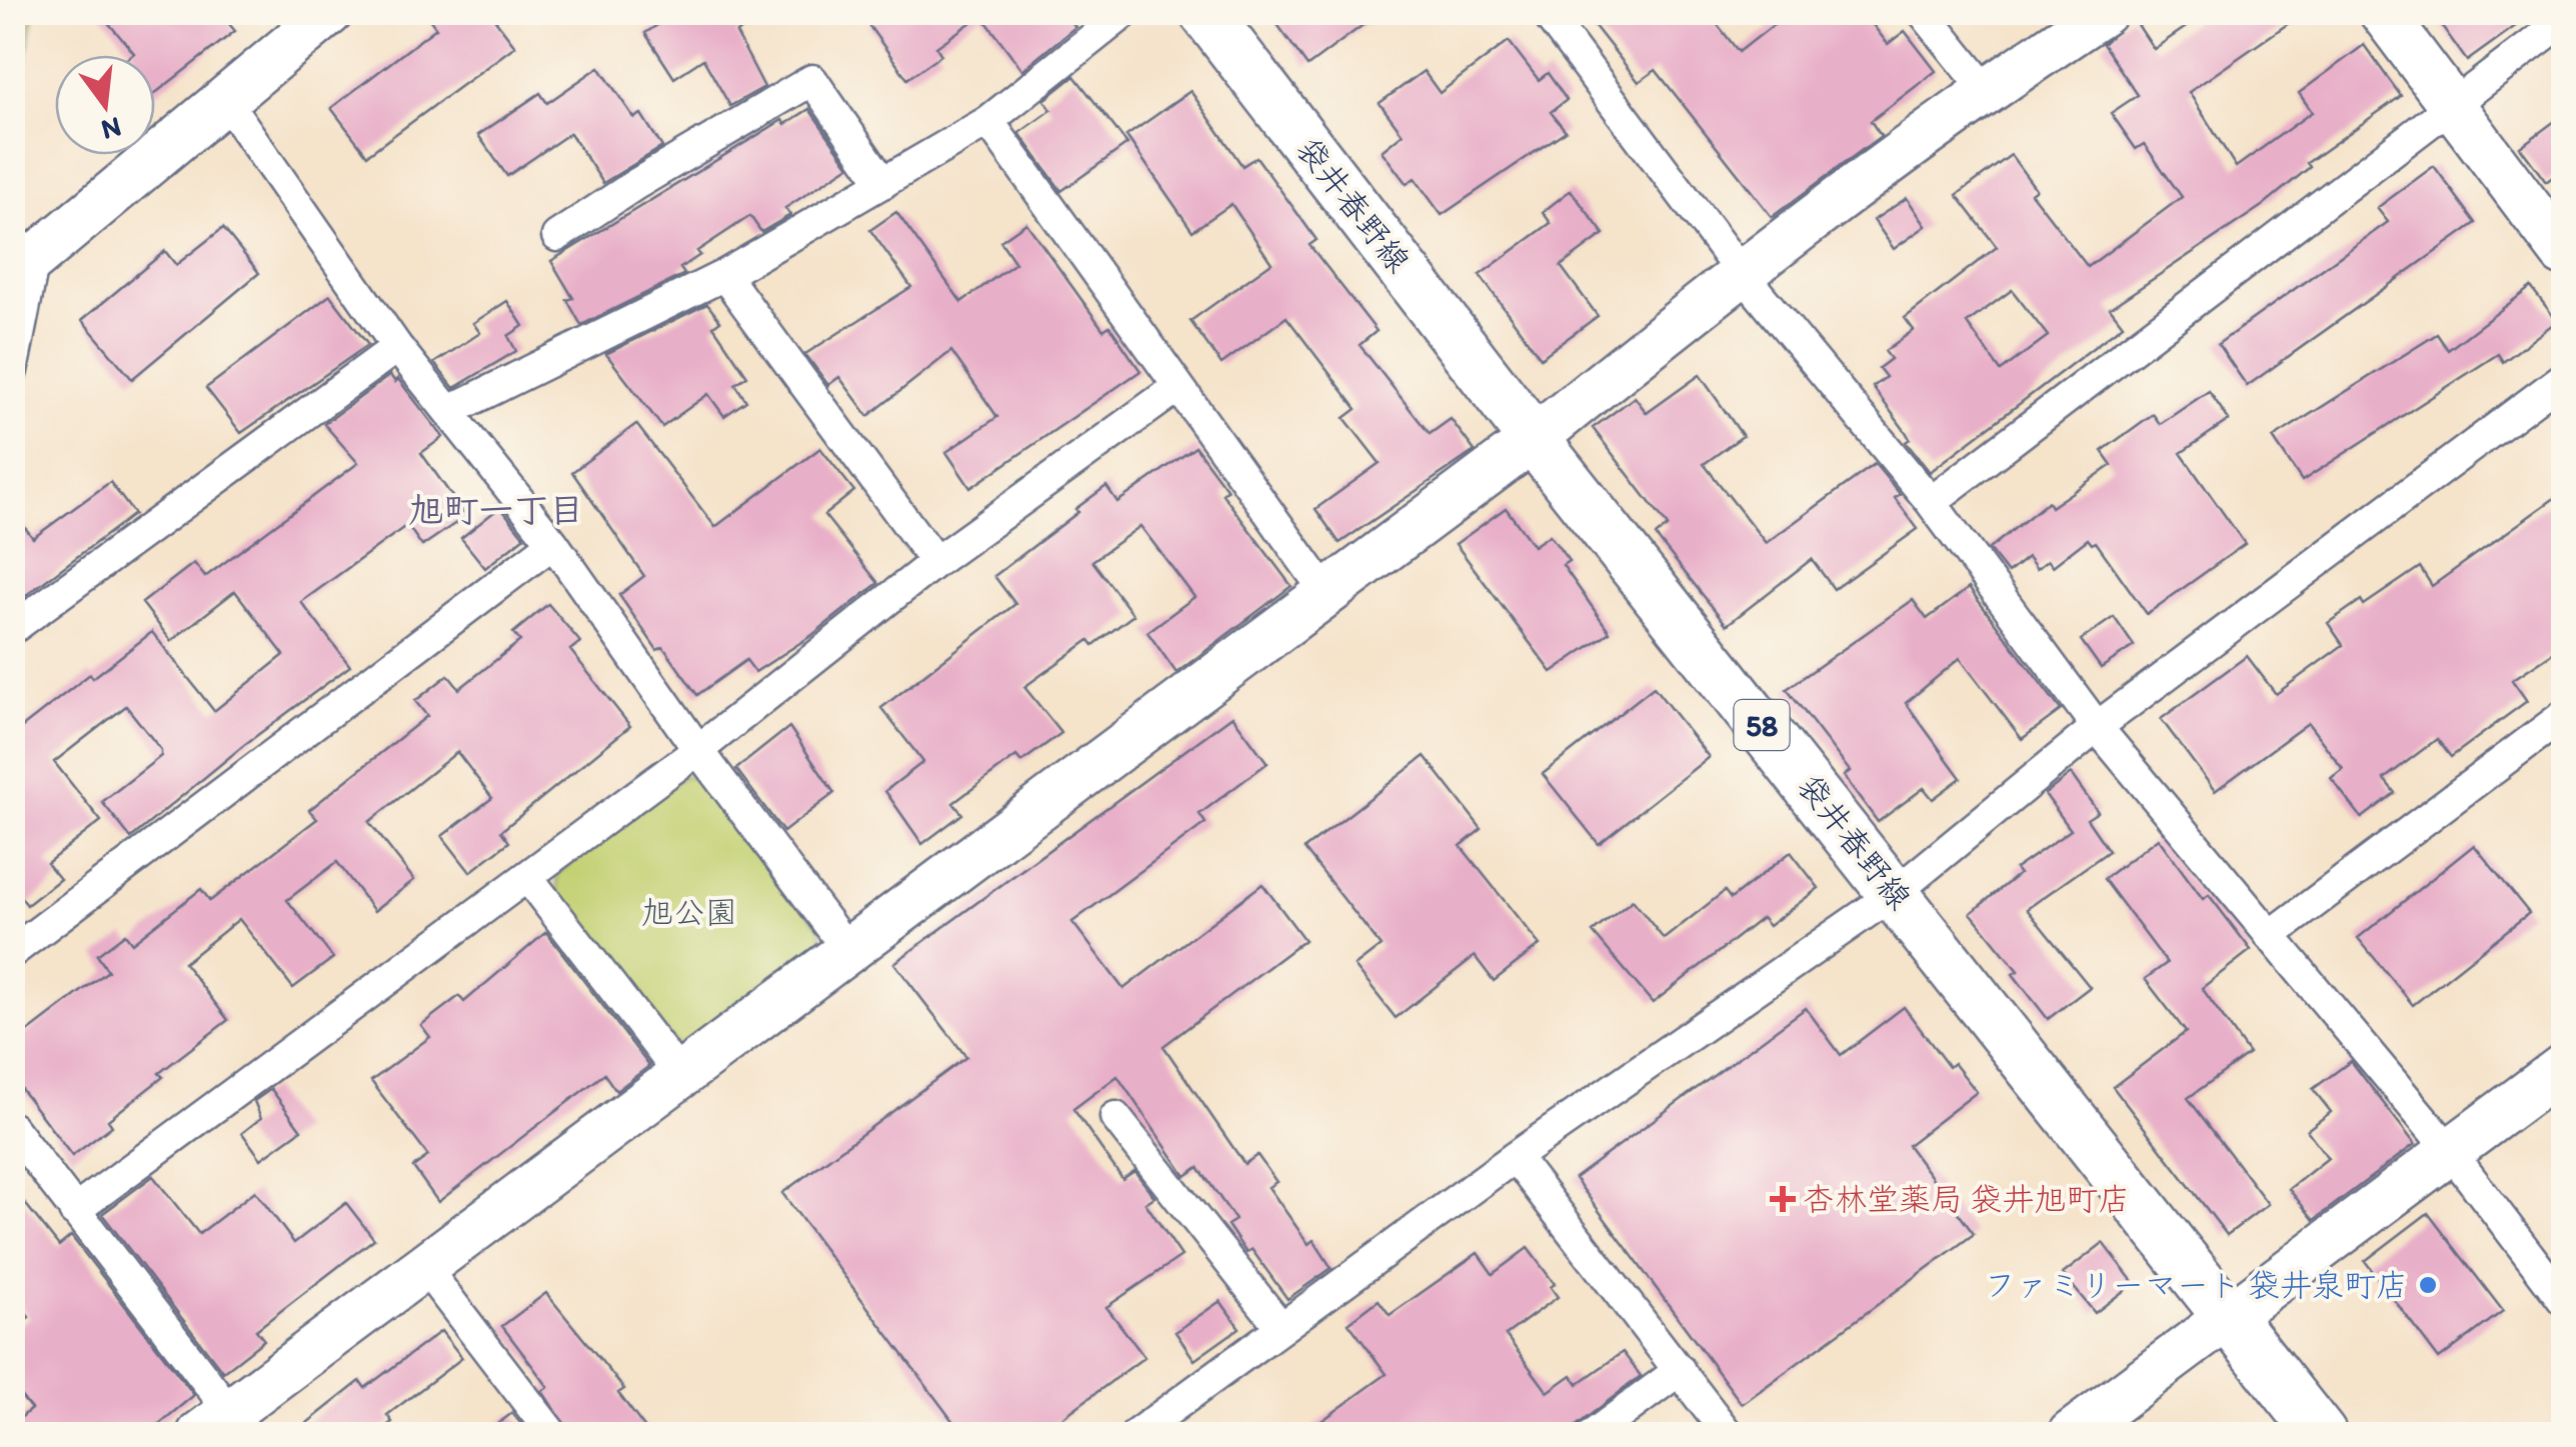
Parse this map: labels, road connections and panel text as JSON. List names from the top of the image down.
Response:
{
  "streets": {
    "main road": ["袋井春野線", "58"]
  },
  "districts": ["旭町一丁目"],
  "parks": ["旭公園"],
  "places": {
    "health": ["杏林堂薬局 袋井旭町店"],
    "other": ["ファミリーマート 袋井泉町店"]
  },
  "north": "bottom"
}
